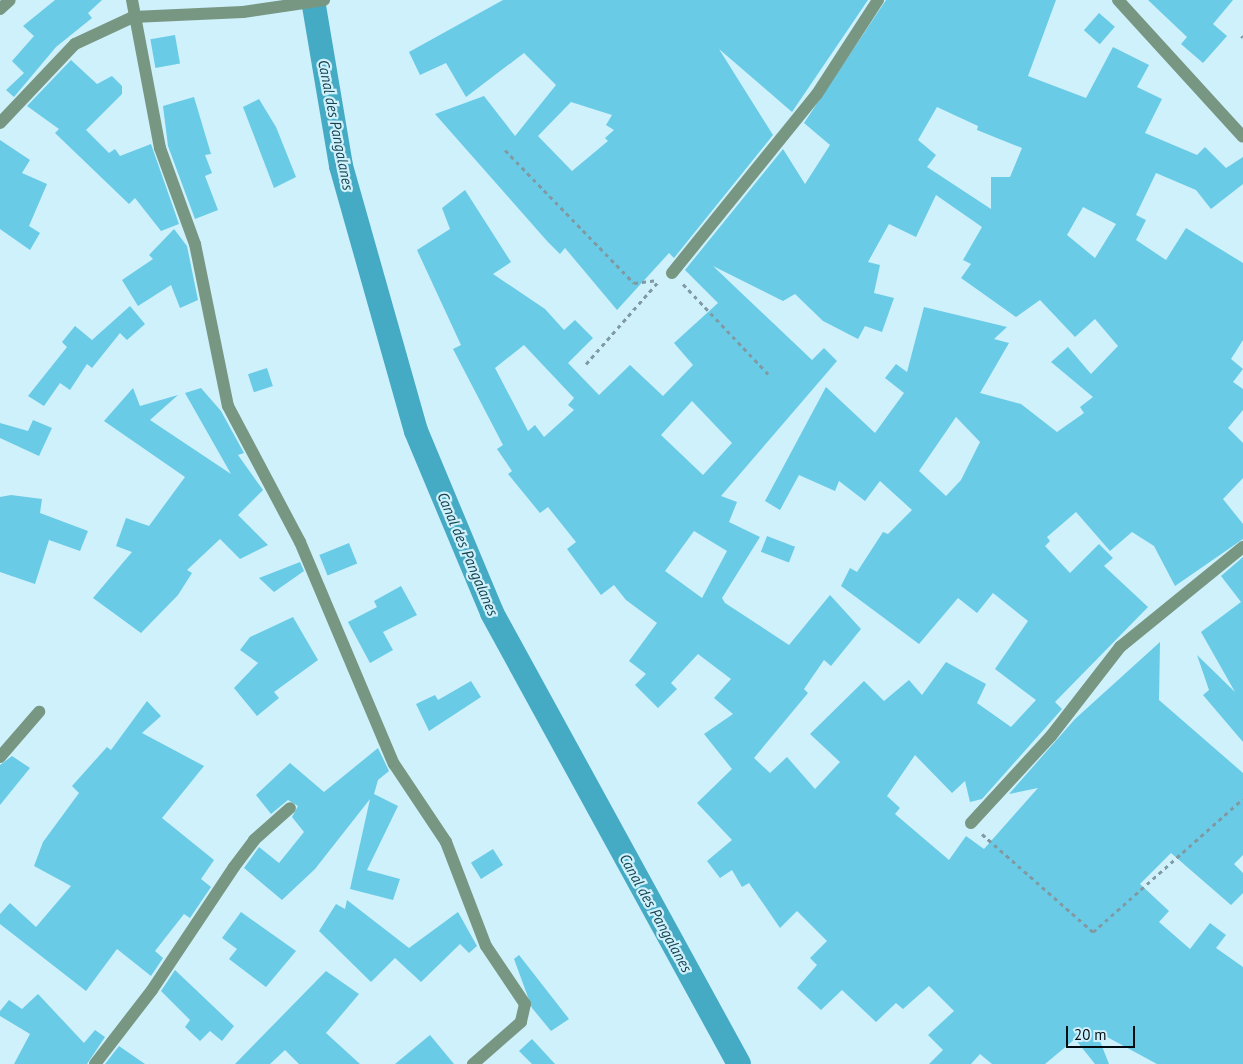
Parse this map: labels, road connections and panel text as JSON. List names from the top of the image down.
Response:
{
  "water": ["Canal des Pangalanes"],
  "scale_bar": "20 m"
}
